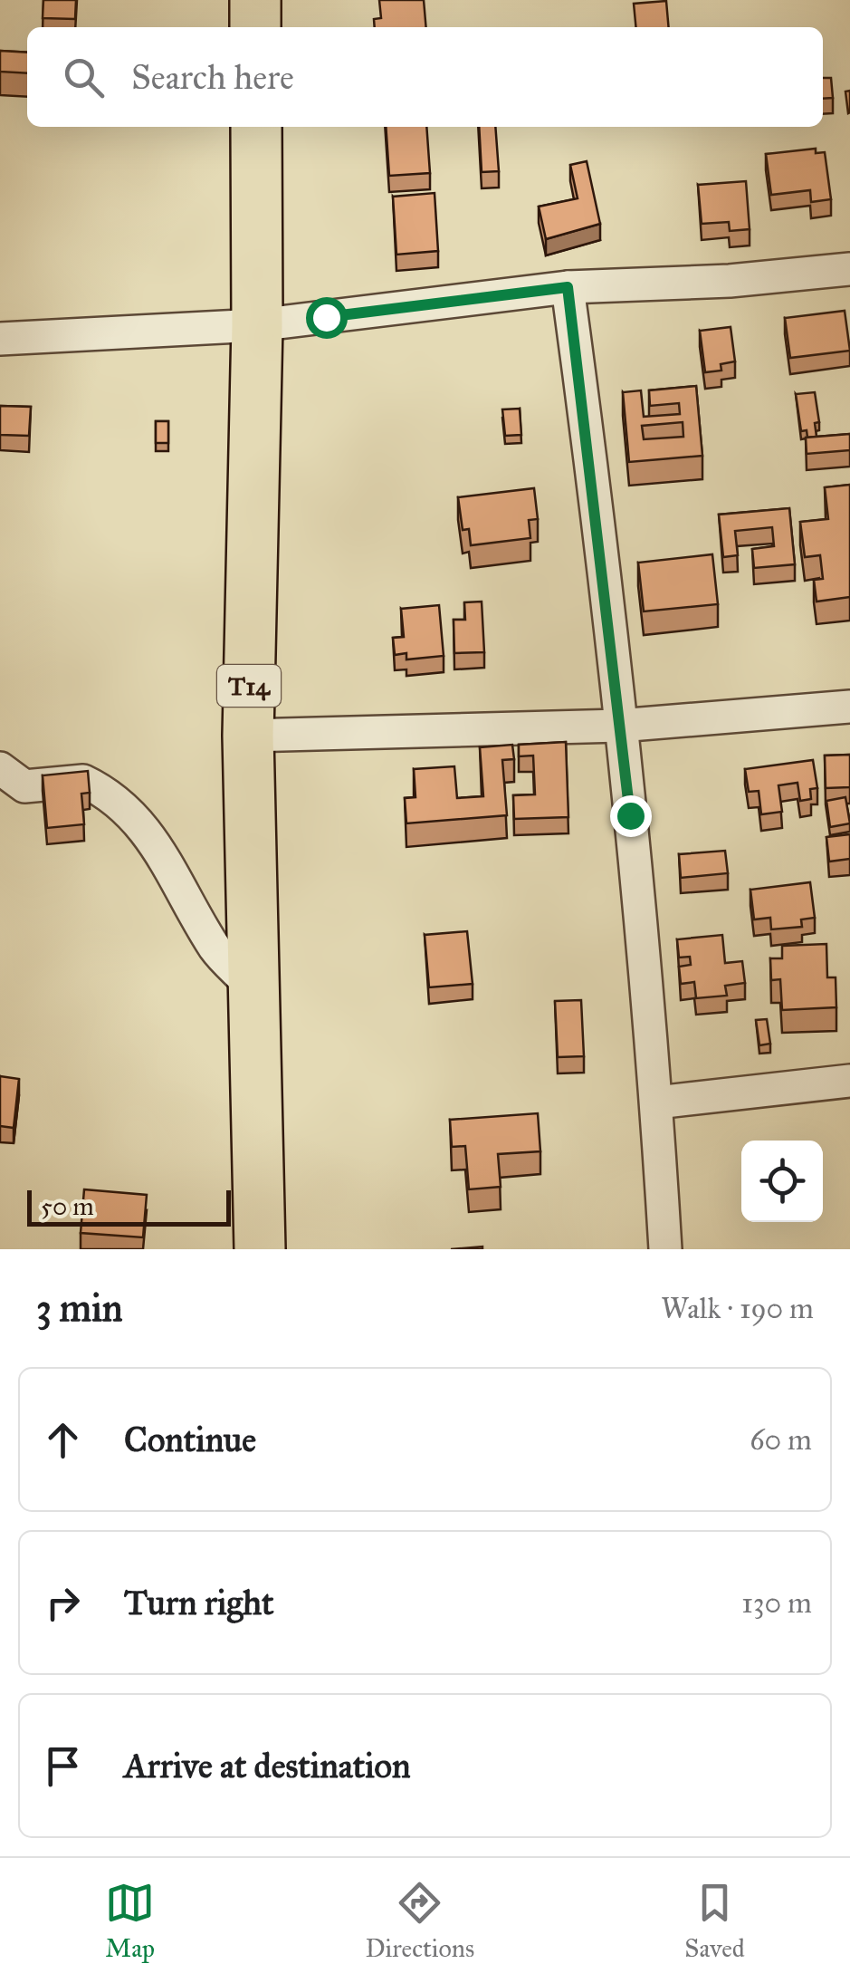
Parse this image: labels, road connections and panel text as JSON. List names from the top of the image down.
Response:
{
  "streets": {
    "highway": ["T14"]
  },
  "scale_bar": "50 m",
  "page": {
    "search": "Search here",
    "scale": "50 m",
    "heading": ["3 min", "Walk · 190 m"],
    "list": [
      ["Continue", "60 m"],
      ["Turn right", "130 m"],
      "Arrive at destination"
    ],
    "nav": ["Map", "Directions", "Saved"]
  }
}
